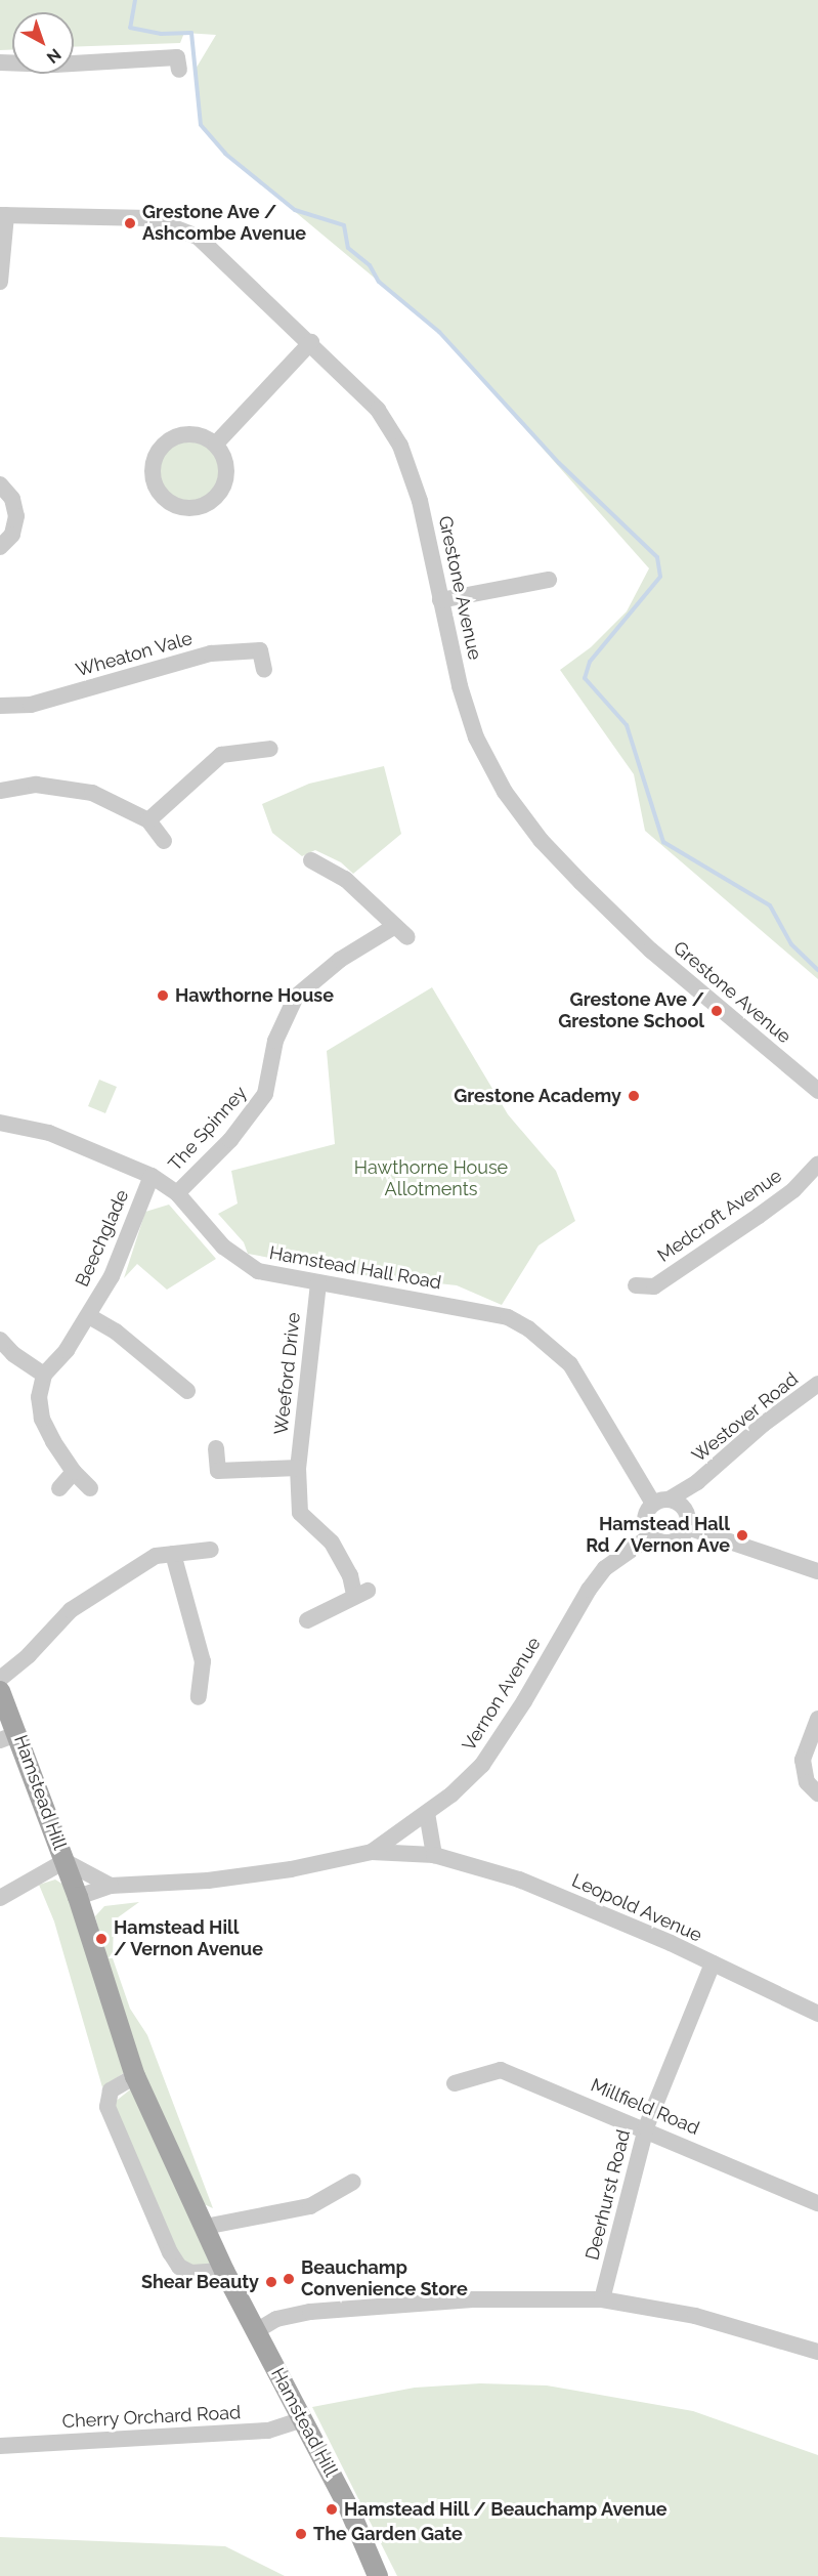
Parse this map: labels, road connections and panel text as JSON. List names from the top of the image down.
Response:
{
  "streets": {
    "main road": ["Hamstead Hill"],
    "street": [
      "Grestone Avenue",
      "Wheaton Vale",
      "The Spinney",
      "Medcroft Avenue",
      "Beechglade",
      "Hamstead Hall Road",
      "Weeford Drive",
      "Westover Road",
      "Vernon Avenue",
      "Leopold Avenue",
      "Millfield Road",
      "Deerhurst Road",
      "Cherry Orchard Road"
    ]
  },
  "crossings": [
    ["The Spinney", "Hamstead Hall Road"],
    ["Beechglade", "Hamstead Hall Road"],
    ["Hamstead Hall Road", "Weeford Drive"],
    ["Hamstead Hall Road", "Westover Road"],
    ["Hamstead Hall Road", "Vernon Avenue"],
    ["Westover Road", "Vernon Avenue"],
    ["Vernon Avenue", "Hamstead Hill"],
    ["Vernon Avenue", "Leopold Avenue"],
    ["Hamstead Hill", "Cherry Orchard Road"],
    ["Leopold Avenue", "Deerhurst Road"],
    ["Millfield Road", "Deerhurst Road"]
  ],
  "parks": ["Hawthorne House Allotments"],
  "places": [
    "Grestone Ave / Ashcombe Avenue",
    "Hawthorne House",
    "Grestone Ave / Grestone School",
    "Grestone Academy",
    "Hamstead Hall Rd / Vernon Ave",
    "Hamstead Hill / Vernon Avenue",
    "Beauchamp Convenience Store",
    "Shear Beauty",
    "Hamstead Hill / Beauchamp Avenue",
    "The Garden Gate"
  ],
  "north": "bottom right"
}
